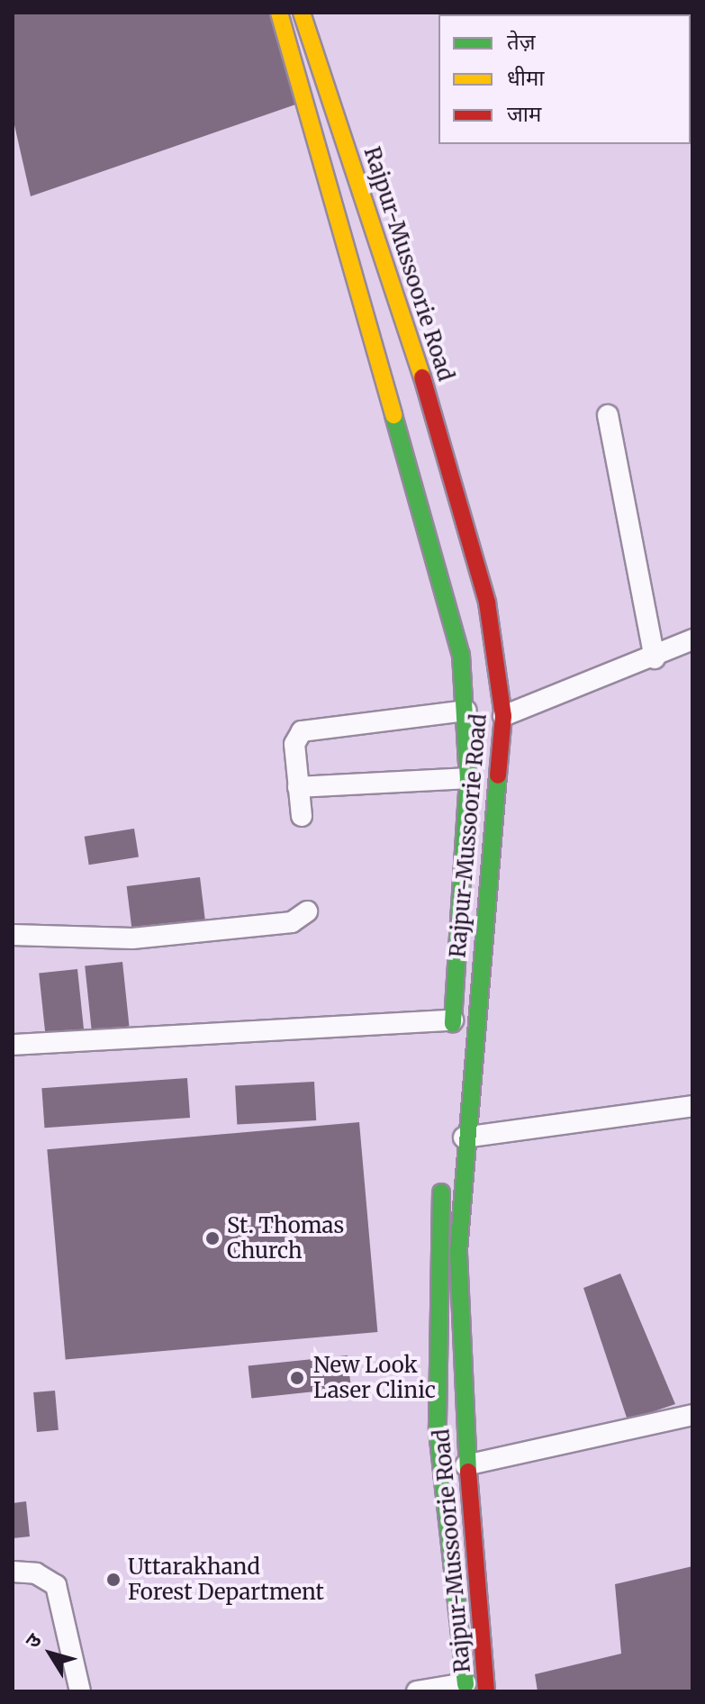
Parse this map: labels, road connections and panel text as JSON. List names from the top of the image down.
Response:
{
  "streets": {
    "main road": ["Rajpur-Mussoorie Road"]
  },
  "places": ["St. Thomas Church", "New Look Laser Clinic", "Uttarakhand Forest Department"],
  "legend": ["तेज़", "धीमा", "जाम"],
  "north": "top left"
}
